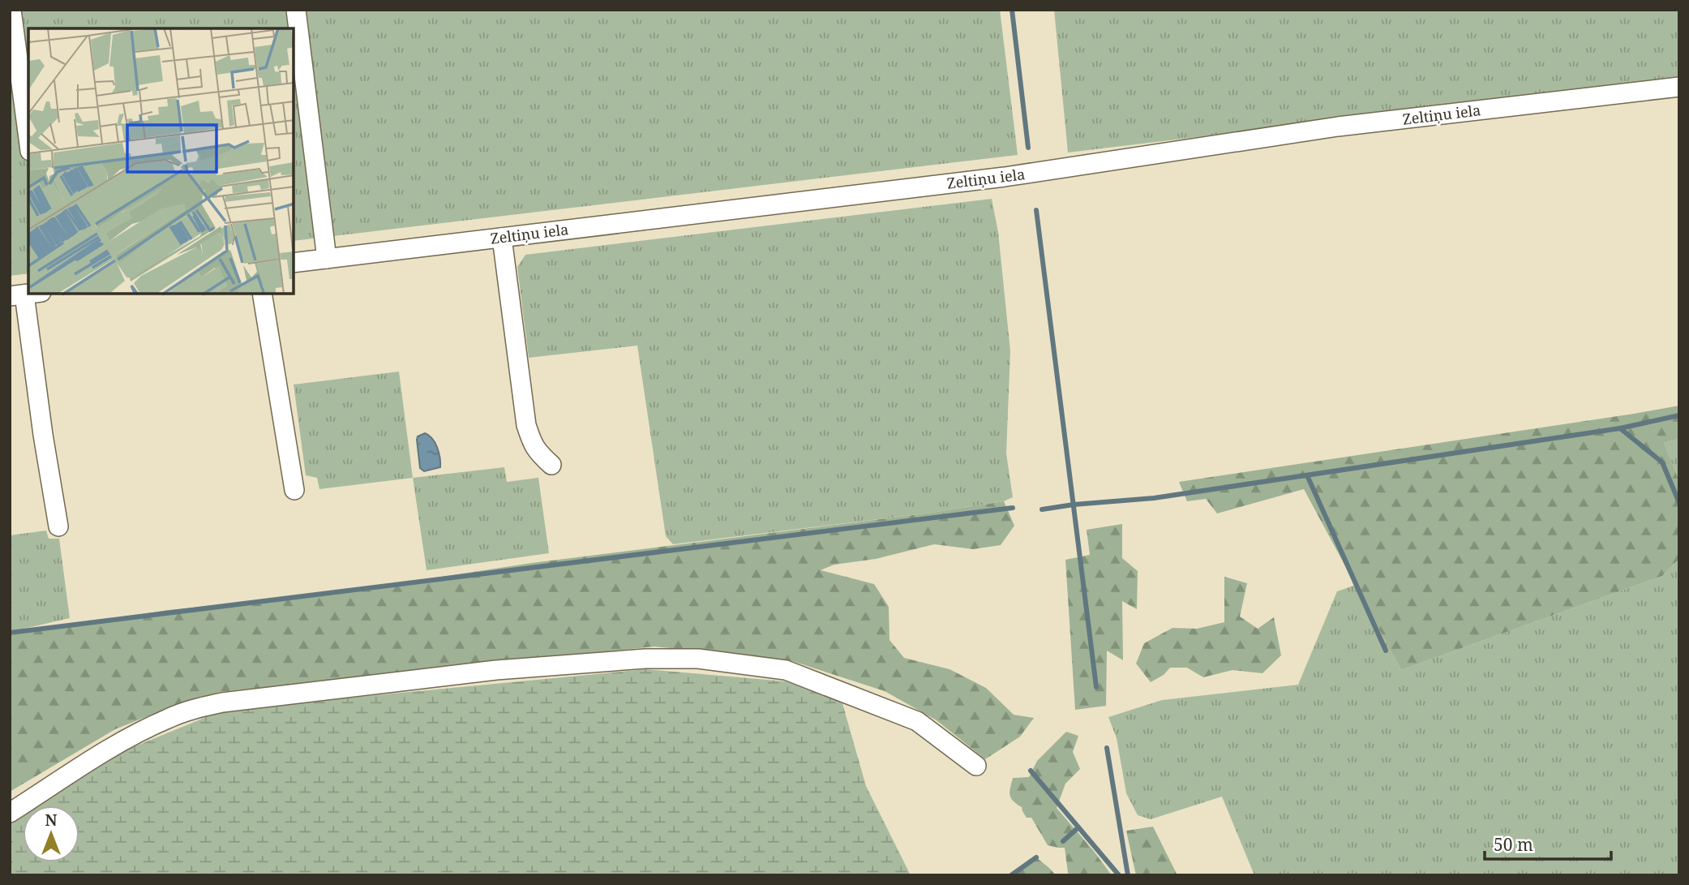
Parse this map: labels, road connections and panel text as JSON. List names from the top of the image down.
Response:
{
  "streets": {
    "street": ["Zeltiņu iela"]
  },
  "scale_bar": "50 m",
  "north": "top"
}
